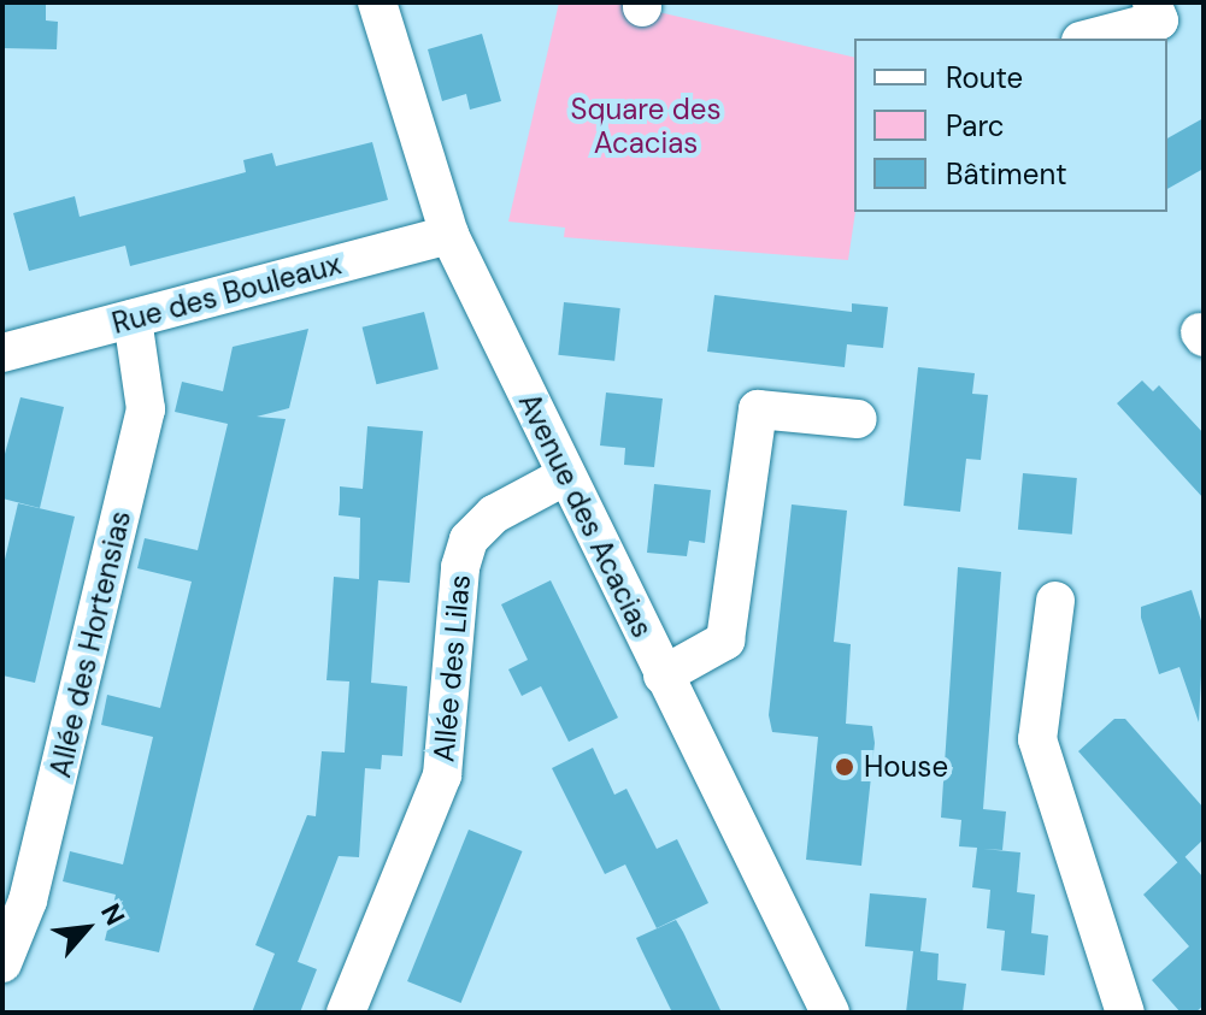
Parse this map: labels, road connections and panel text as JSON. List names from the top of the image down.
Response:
{
  "streets": {
    "street": [
      "Rue des Bouleaux",
      "Avenue des Acacias",
      "Allée des Hortensias",
      "Allée des Lilas"
    ]
  },
  "crossings": [
    ["Rue des Bouleaux", "Avenue des Acacias"],
    ["Rue des Bouleaux", "Allée des Hortensias"],
    ["Avenue des Acacias", "Allée des Lilas"]
  ],
  "parks": ["Square des Acacias"],
  "places": ["House"],
  "legend": ["Route", "Parc", "Bâtiment"],
  "north": "top right"
}
